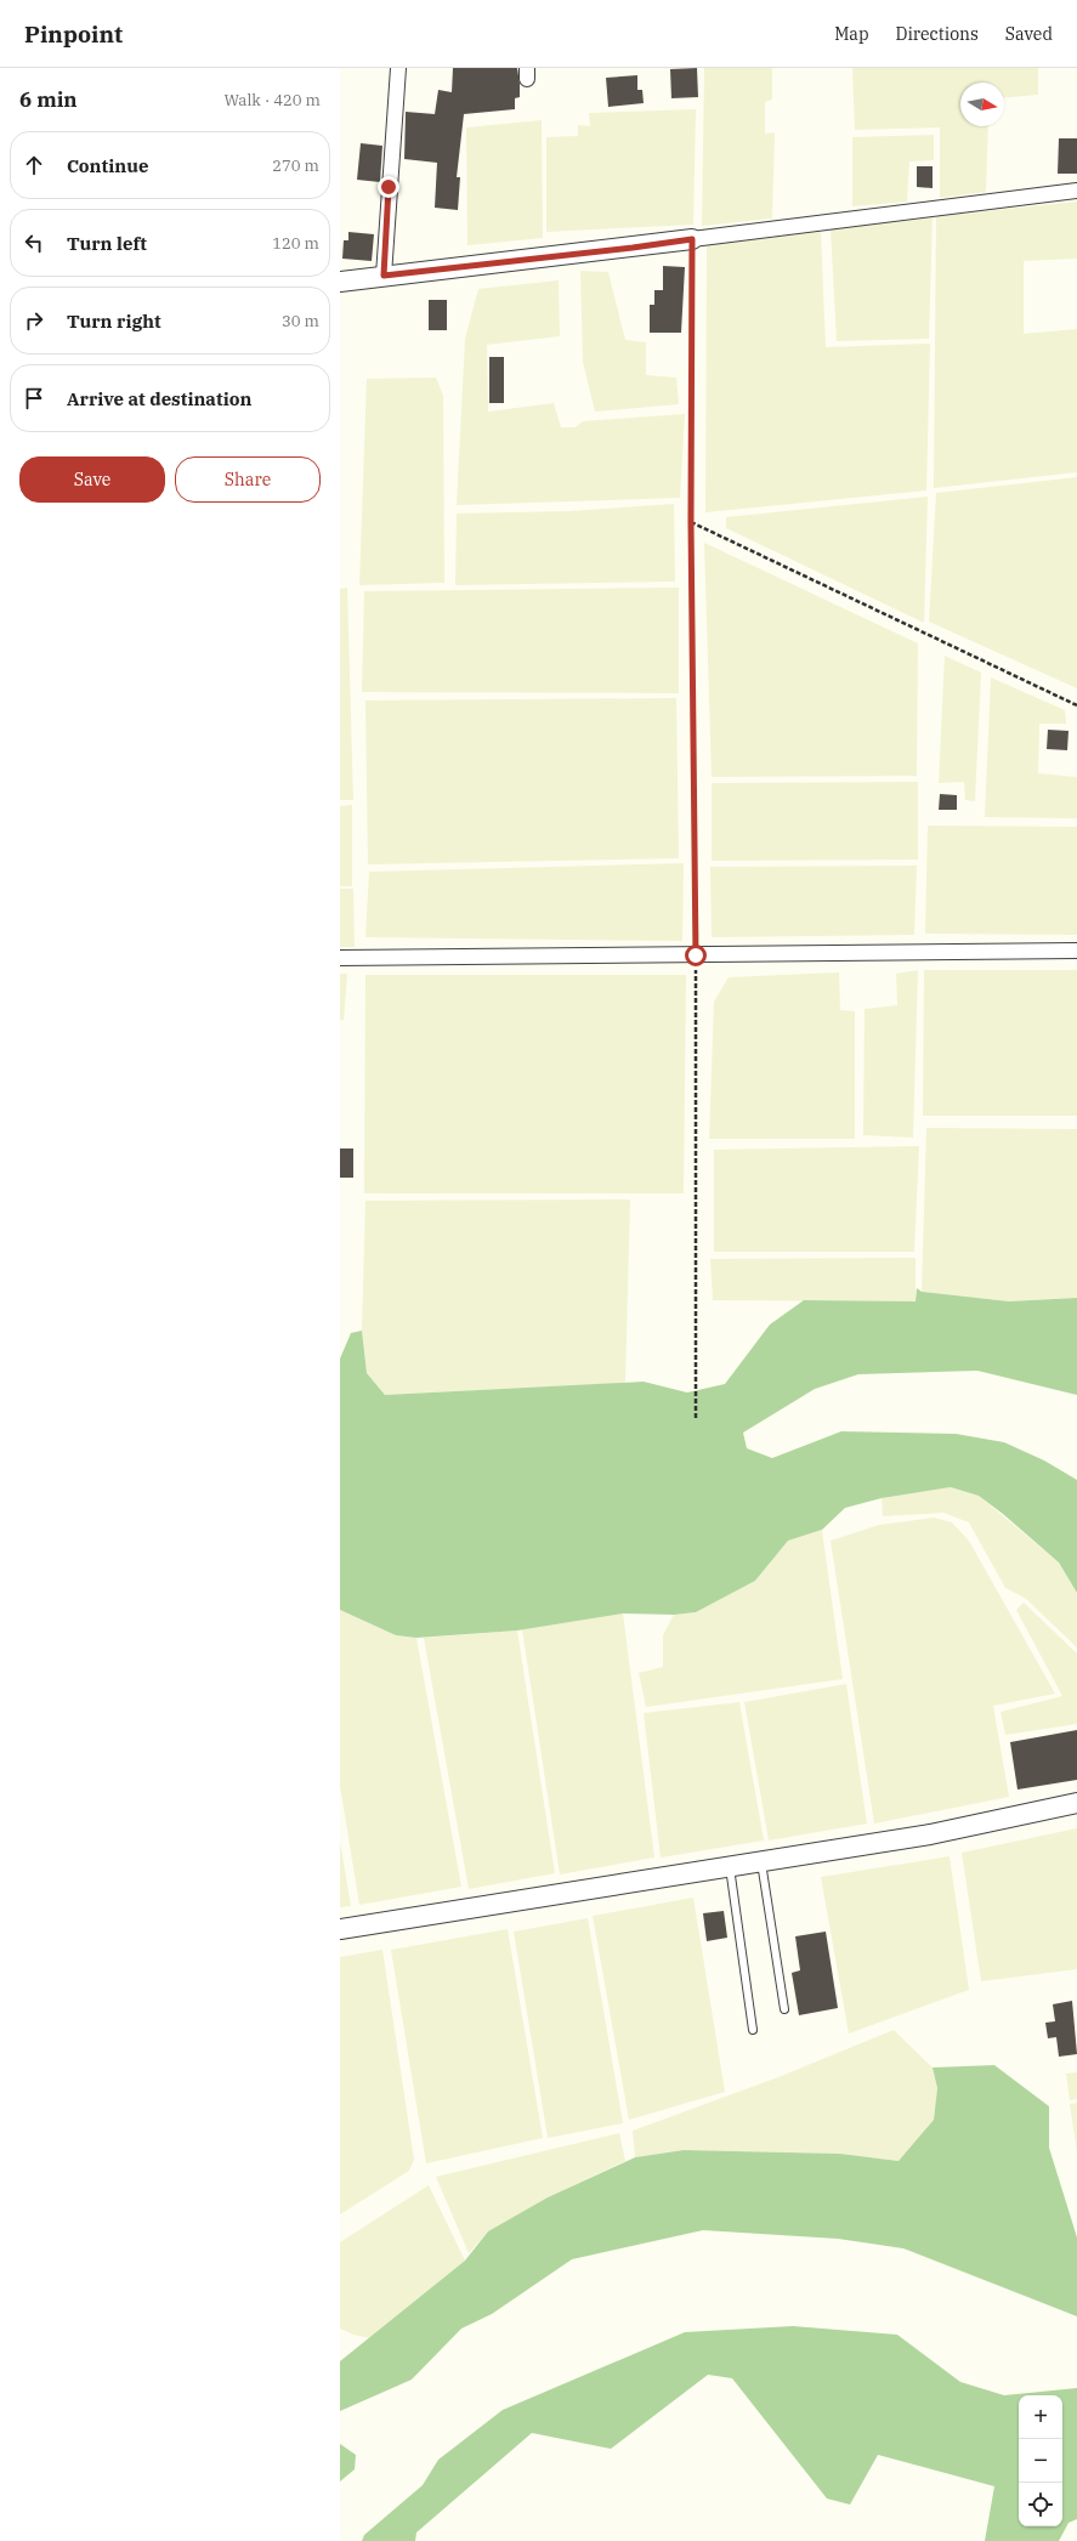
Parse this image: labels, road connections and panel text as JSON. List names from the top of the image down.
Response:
{
  "north": "right",
  "page": {
    "header": "Pinpoint",
    "nav": ["Map", "Directions", "Saved"],
    "heading": ["6 min", "Walk · 420 m"],
    "list": [
      ["Continue", "270 m"],
      ["Turn left", "120 m"],
      ["Turn right", "30 m"],
      "Arrive at destination"
    ],
    "buttons": ["Save", "Share"],
    "map_buttons": ["+", "−"]
  }
}
